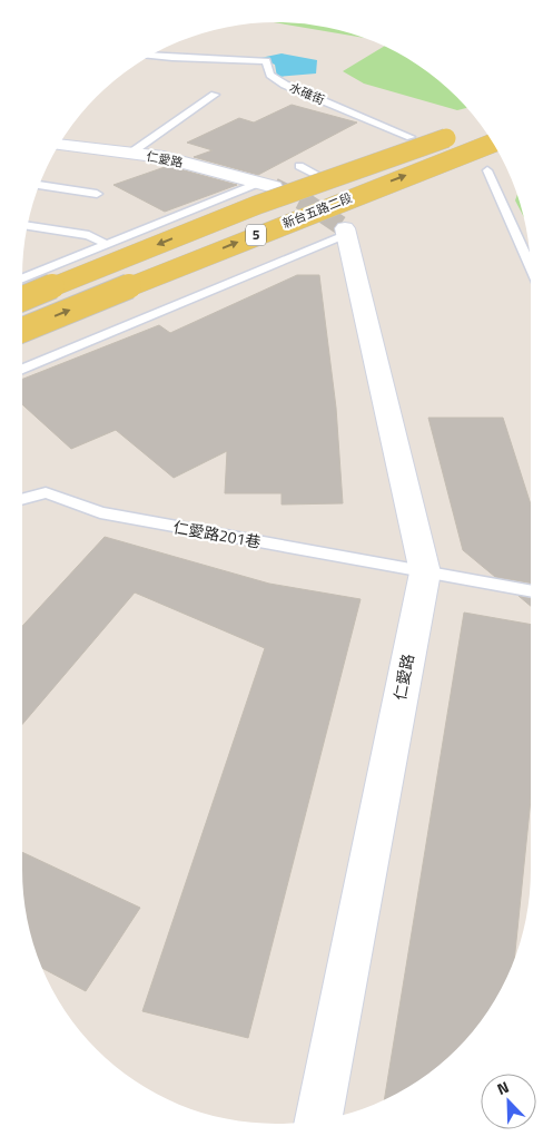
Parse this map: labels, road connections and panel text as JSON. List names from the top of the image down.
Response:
{
  "streets": {
    "main road": ["新台五路二段", "5"],
    "street": ["仁愛路"],
    "lane": ["水碓街", "仁愛路201巷"]
  },
  "crossings": [
    ["仁愛路", "仁愛路201巷"]
  ],
  "north": "top left"
}
